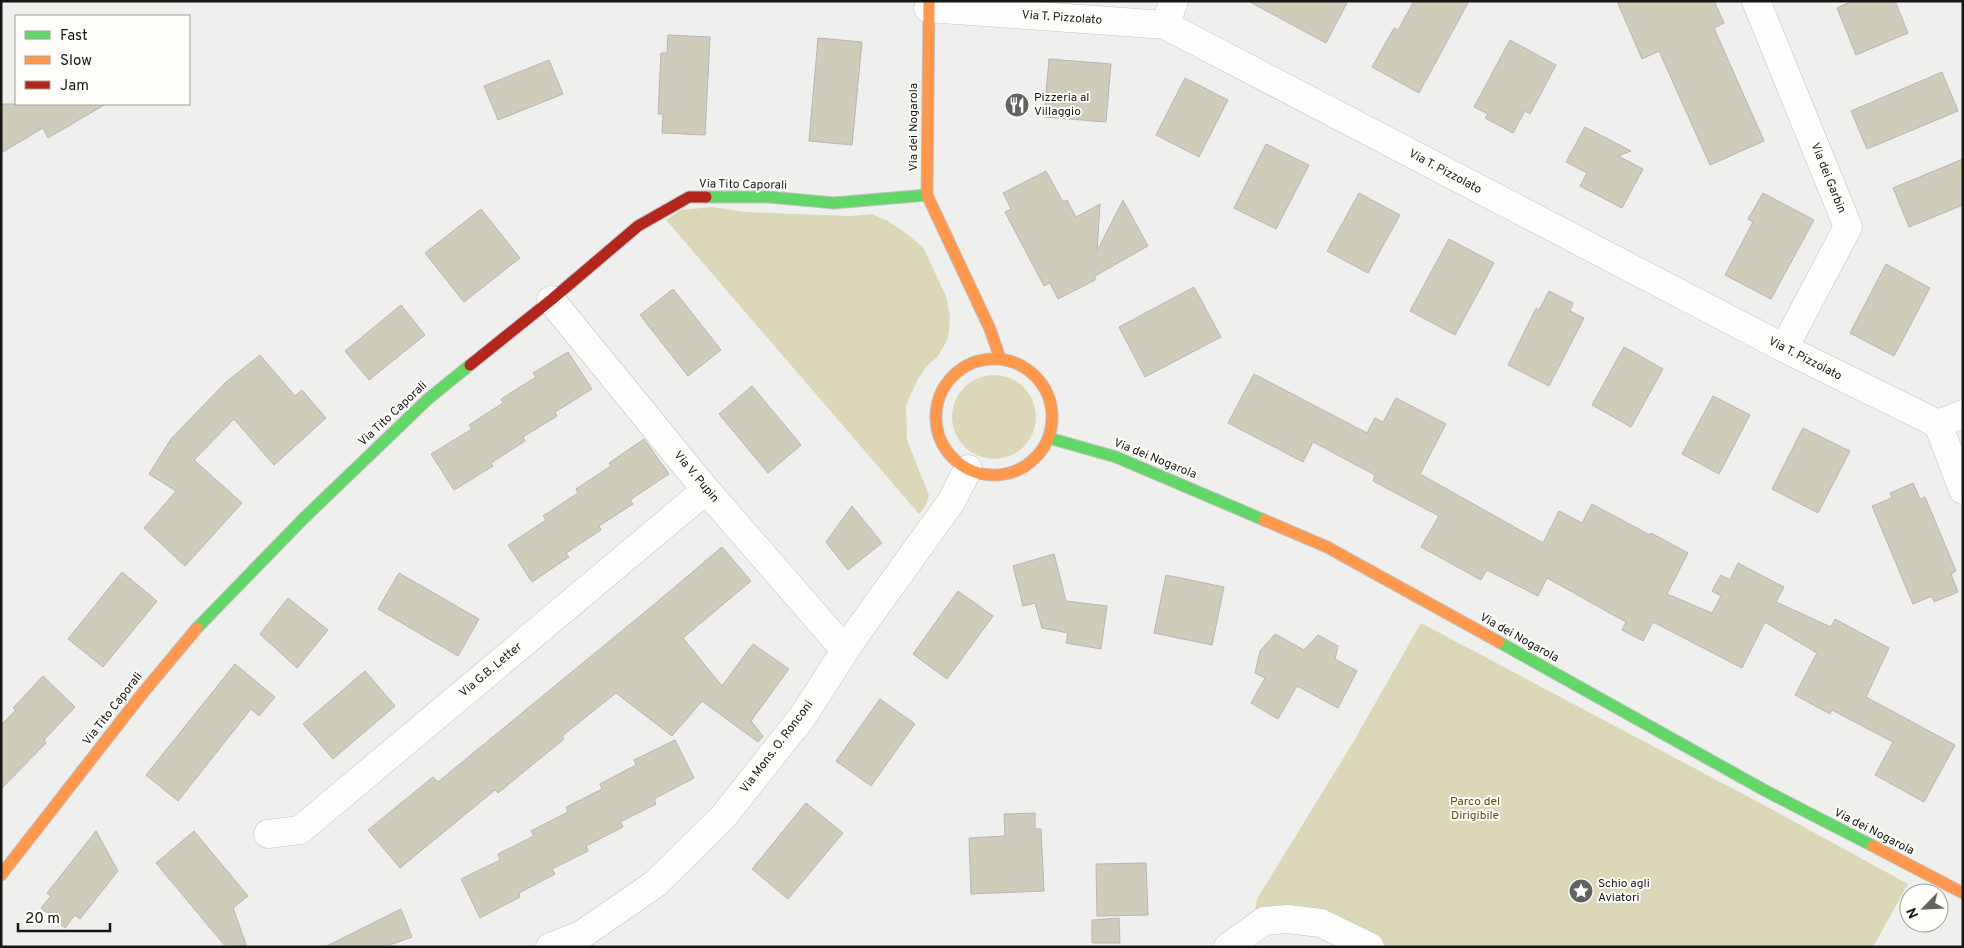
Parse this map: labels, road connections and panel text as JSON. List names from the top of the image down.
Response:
{
  "streets": {
    "street": [
      "Via T. Pizzolato",
      "Via dei Nogarola",
      "Via dei Garbin",
      "Via Tito Caporali",
      "Via V. Pupin",
      "Via G.B. Letter",
      "Via Mons. O. Ronconi"
    ]
  },
  "crossings": [
    ["Via T. Pizzolato", "Via dei Nogarola"],
    ["Via T. Pizzolato", "Via dei Garbin"],
    ["Via dei Nogarola", "Via Tito Caporali"],
    ["Via dei Nogarola", "Via Mons. O. Ronconi"],
    ["Via Tito Caporali", "Via V. Pupin"],
    ["Via V. Pupin", "Via G.B. Letter"],
    ["Via V. Pupin", "Via Mons. O. Ronconi"]
  ],
  "parks": ["Parco del Dirigibile"],
  "places": {
    "restaurant": ["Pizzeria al Villaggio"],
    "place": ["Schio agli Aviatori"]
  },
  "legend": ["Fast", "Slow", "Jam"],
  "scale_bar": "20 m",
  "north": "bottom left"
}
